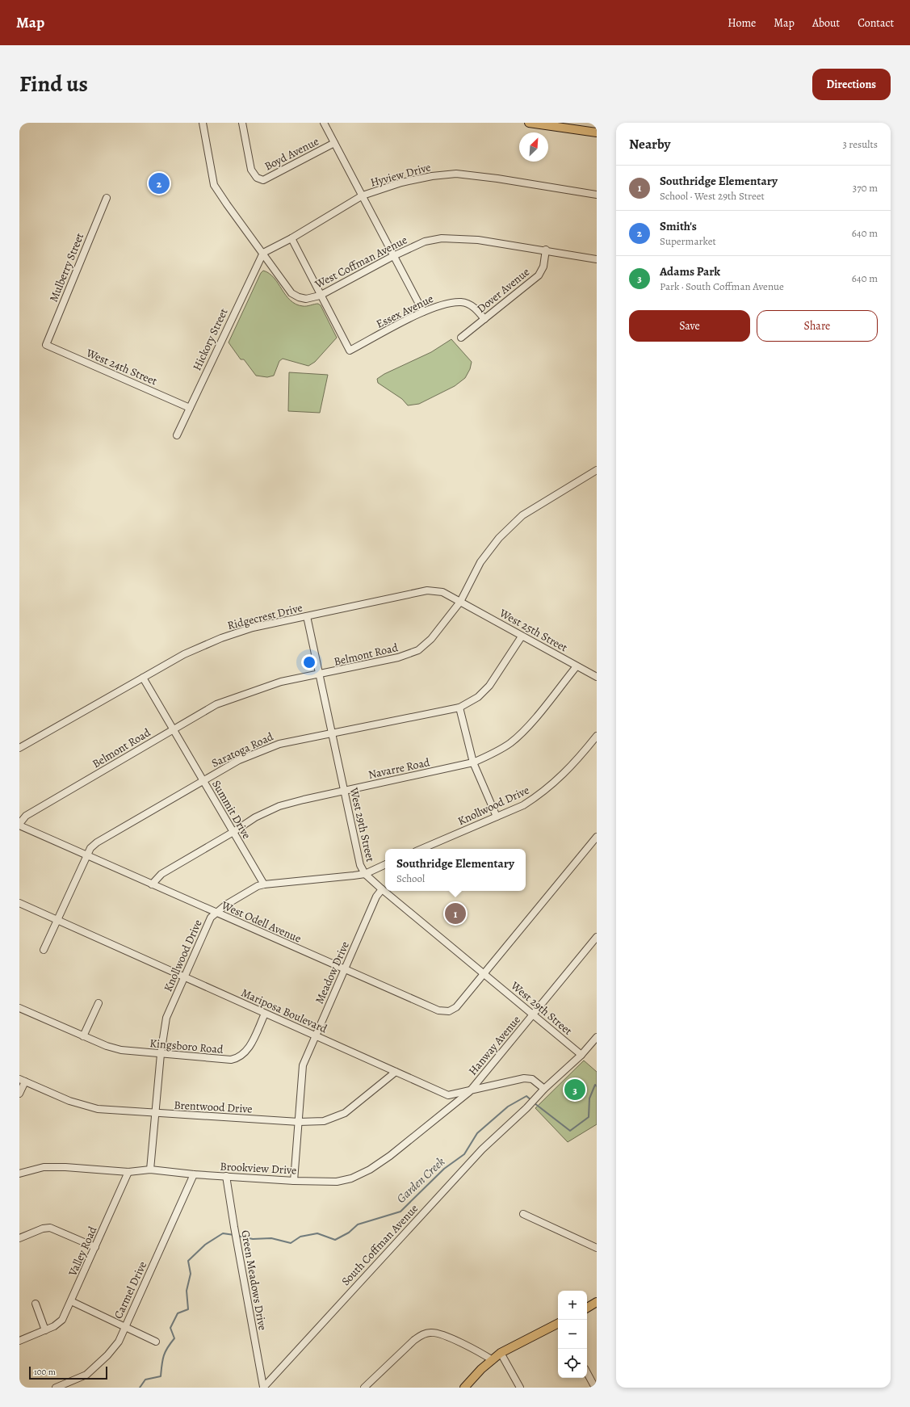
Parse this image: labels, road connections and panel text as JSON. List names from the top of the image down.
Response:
{
  "streets": {
    "street": [
      "Boyd Avenue",
      "Hyview Drive",
      "West Coffman Avenue",
      "Mulberry Street",
      "Dover Avenue",
      "Essex Avenue",
      "Hickory Street",
      "West 24th Street",
      "Ridgecrest Drive",
      "West 25th Street",
      "Belmont Road",
      "Saratoga Road",
      "Navarre Road",
      "Knollwood Drive",
      "Summit Drive",
      "West 29th Street",
      "West Odell Avenue",
      "Meadow Drive",
      "Mariposa Boulevard",
      "Hanway Avenue",
      "Kingsboro Road",
      "Brentwood Drive",
      "Brookview Drive",
      "South Coffman Avenue",
      "Valley Road",
      "Green Meadows Drive",
      "Carmel Drive"
    ]
  },
  "crossings": [
    ["Hyview Drive", "West Coffman Avenue"],
    ["Hyview Drive", "Hickory Street"],
    ["West Coffman Avenue", "Dover Avenue"],
    ["West Coffman Avenue", "Essex Avenue"],
    ["West Coffman Avenue", "Hickory Street"],
    ["Mulberry Street", "West 24th Street"],
    ["Dover Avenue", "Essex Avenue"],
    ["Hickory Street", "West 24th Street"],
    ["Ridgecrest Drive", "West 25th Street"],
    ["Ridgecrest Drive", "Belmont Road"],
    ["Ridgecrest Drive", "Summit Drive"],
    ["Ridgecrest Drive", "West 29th Street"],
    ["West 25th Street", "Belmont Road"],
    ["West 25th Street", "Saratoga Road"],
    ["West 25th Street", "Navarre Road"],
    ["Belmont Road", "Summit Drive"],
    ["Belmont Road", "West 29th Street"],
    ["Belmont Road", "West Odell Avenue"],
    ["Saratoga Road", "Summit Drive"],
    ["Saratoga Road", "West 29th Street"],
    ["Saratoga Road", "West Odell Avenue"],
    ["Saratoga Road", "Mariposa Boulevard"],
    ["Navarre Road", "Summit Drive"],
    ["Navarre Road", "West 29th Street"],
    ["Navarre Road", "West Odell Avenue"],
    ["Knollwood Drive", "Summit Drive"],
    ["Knollwood Drive", "West 29th Street"],
    ["Knollwood Drive", "West Odell Avenue"],
    ["Knollwood Drive", "Mariposa Boulevard"],
    ["Knollwood Drive", "Kingsboro Road"],
    ["Knollwood Drive", "Brentwood Drive"],
    ["Knollwood Drive", "Brookview Drive"],
    ["West 29th Street", "West Odell Avenue"],
    ["West 29th Street", "Meadow Drive"],
    ["West 29th Street", "Hanway Avenue"],
    ["West 29th Street", "South Coffman Avenue"],
    ["West Odell Avenue", "Meadow Drive"],
    ["Meadow Drive", "Mariposa Boulevard"],
    ["Meadow Drive", "Brentwood Drive"],
    ["Meadow Drive", "Brookview Drive"],
    ["Mariposa Boulevard", "Hanway Avenue"],
    ["Mariposa Boulevard", "Kingsboro Road"],
    ["Mariposa Boulevard", "Brentwood Drive"],
    ["Mariposa Boulevard", "Brookview Drive"],
    ["Mariposa Boulevard", "South Coffman Avenue"],
    ["Hanway Avenue", "Brookview Drive"],
    ["Brookview Drive", "Valley Road"],
    ["Brookview Drive", "Green Meadows Drive"],
    ["Brookview Drive", "Carmel Drive"],
    ["South Coffman Avenue", "Green Meadows Drive"]
  ],
  "water": ["Garden Creek"],
  "scale_bar": "100 m",
  "north": "top right",
  "page": {
    "header": "Map",
    "nav": [
      "Home",
      "Map",
      "About",
      "Contact"
    ],
    "title": "Find us",
    "buttons": [
      "Directions",
      ["Save", "Share"]
    ],
    "heading": ["Nearby", "3 results"],
    "list": [
      {
        "mark": "1",
        "name": "Southridge Elementary",
        "note": "School · West 29th Street",
        "value": "370 m"
      },
      {
        "mark": "2",
        "name": "Smith's",
        "note": "Supermarket",
        "value": "640 m"
      },
      {
        "mark": "3",
        "name": "Adams Park",
        "note": "Park · South Coffman Avenue",
        "value": "640 m"
      }
    ],
    "pins": ["2", "1", "3"],
    "popup": ["Southridge Elementary", "School"],
    "map_buttons": ["+", "−"],
    "scale": "100 m"
  }
}
